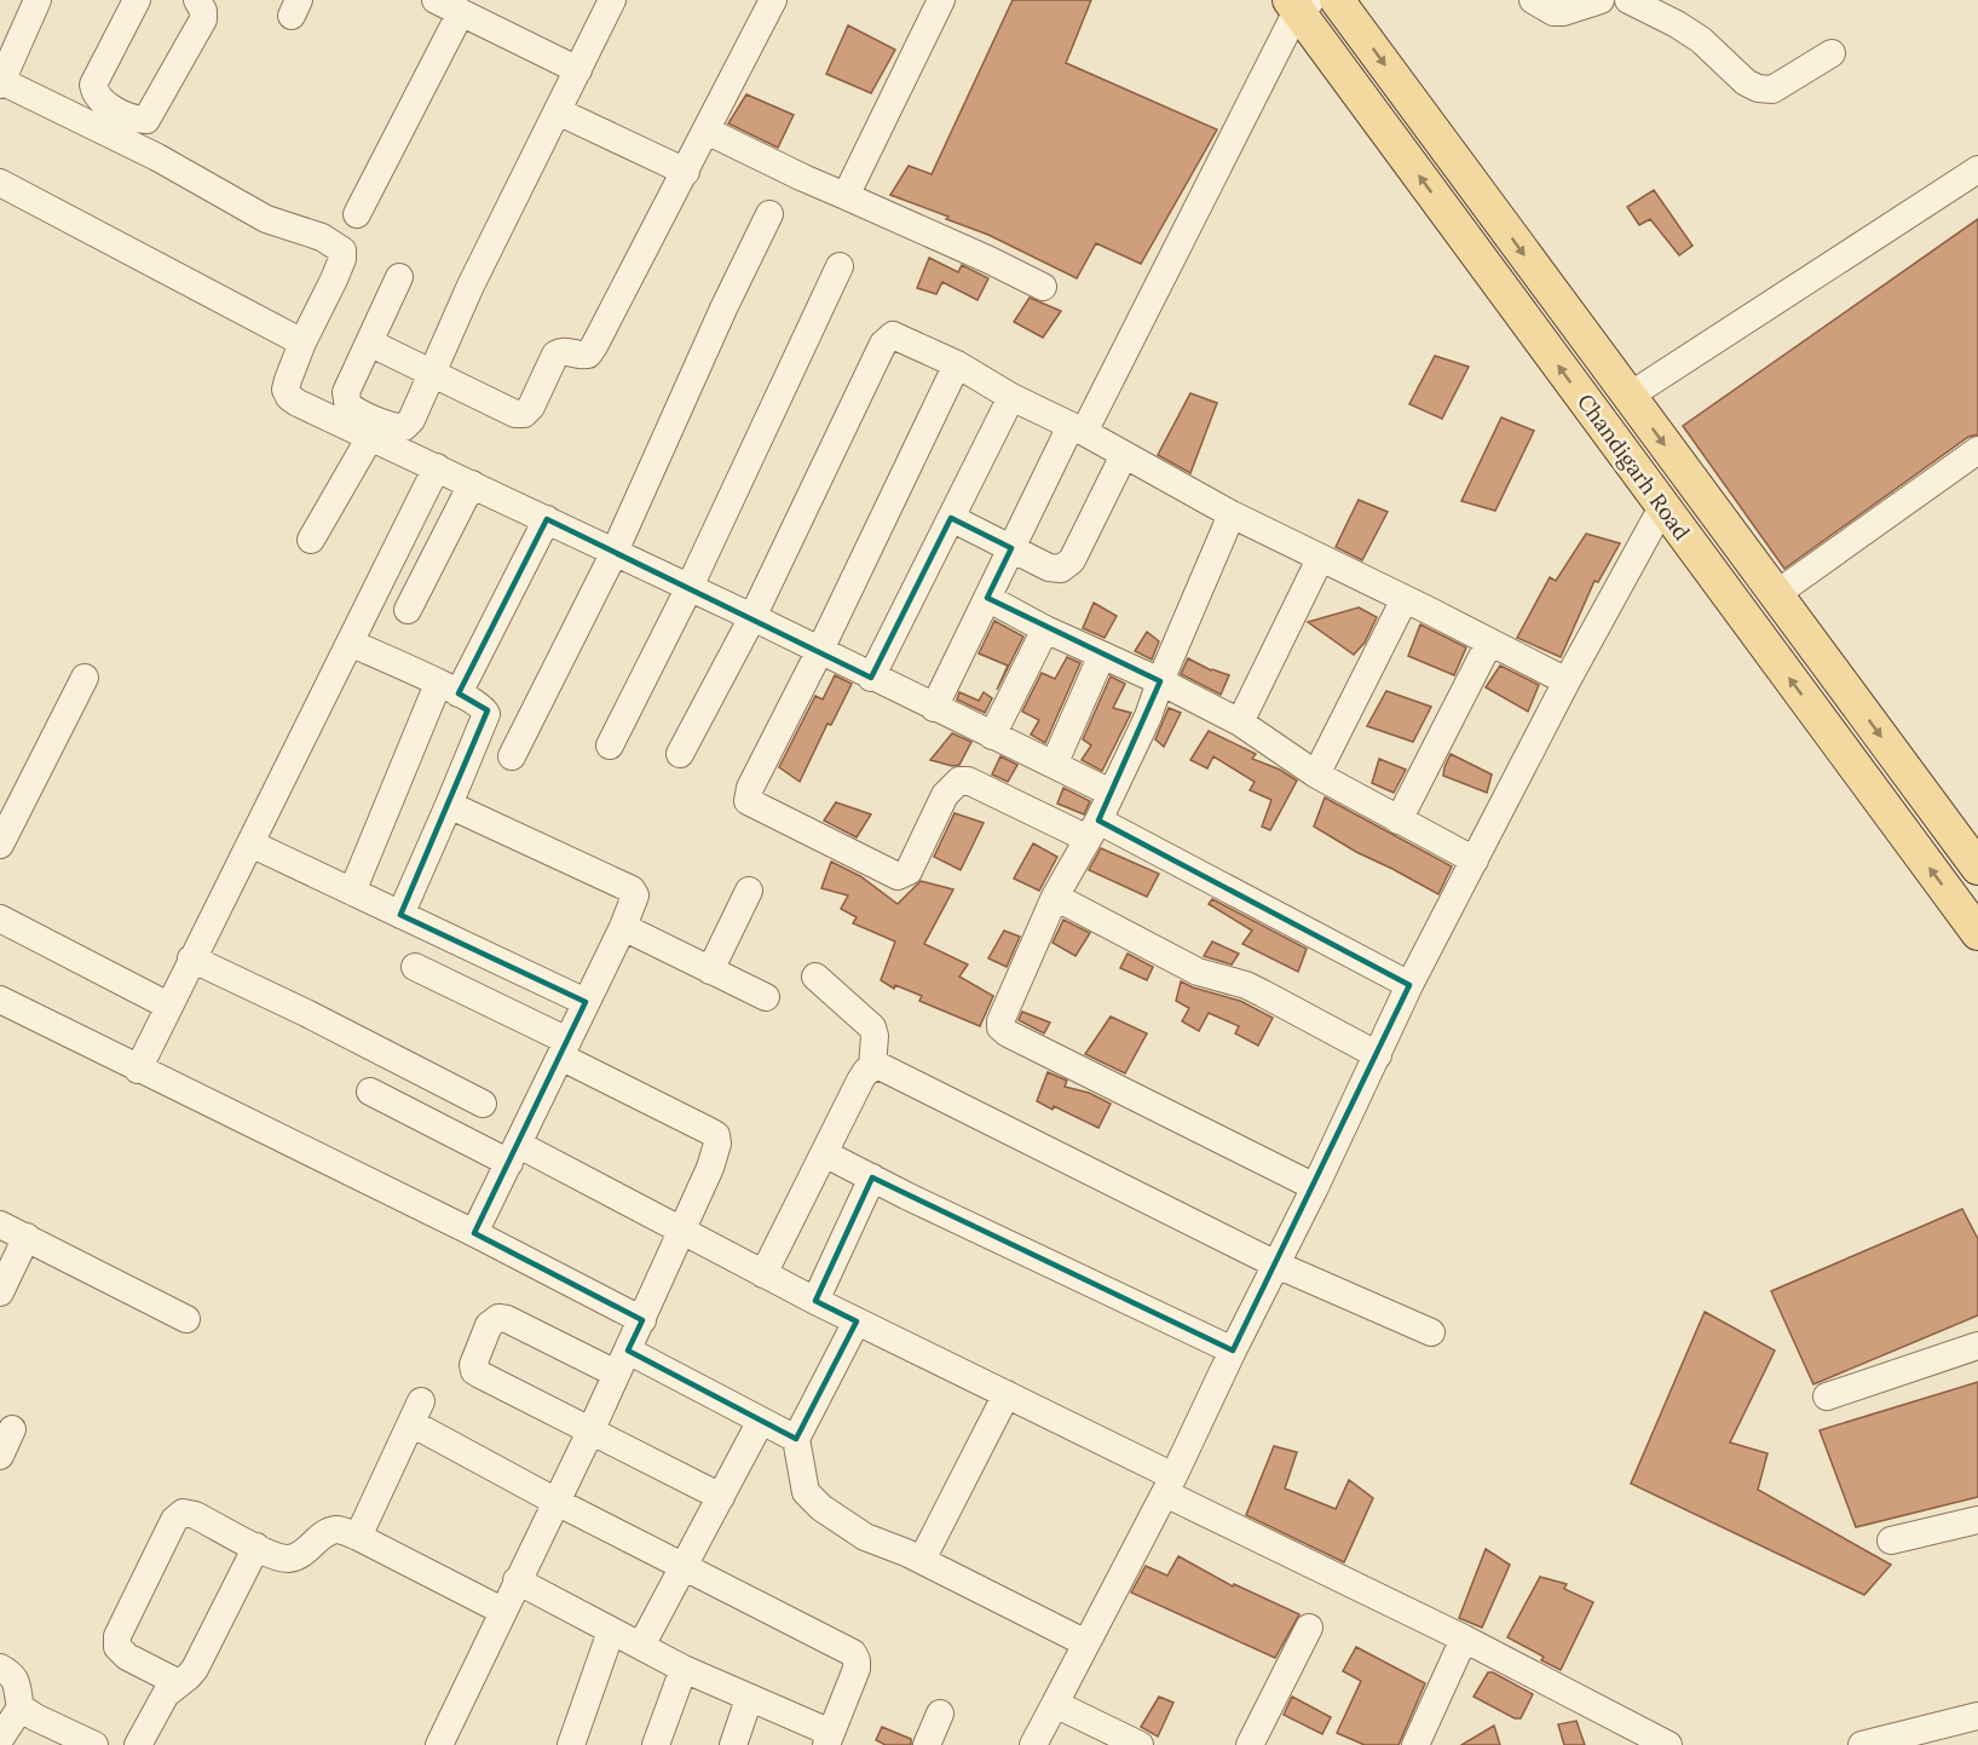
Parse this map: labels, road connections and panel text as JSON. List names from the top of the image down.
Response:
{
  "streets": {
    "main road": ["Chandigarh Road"]
  }
}
